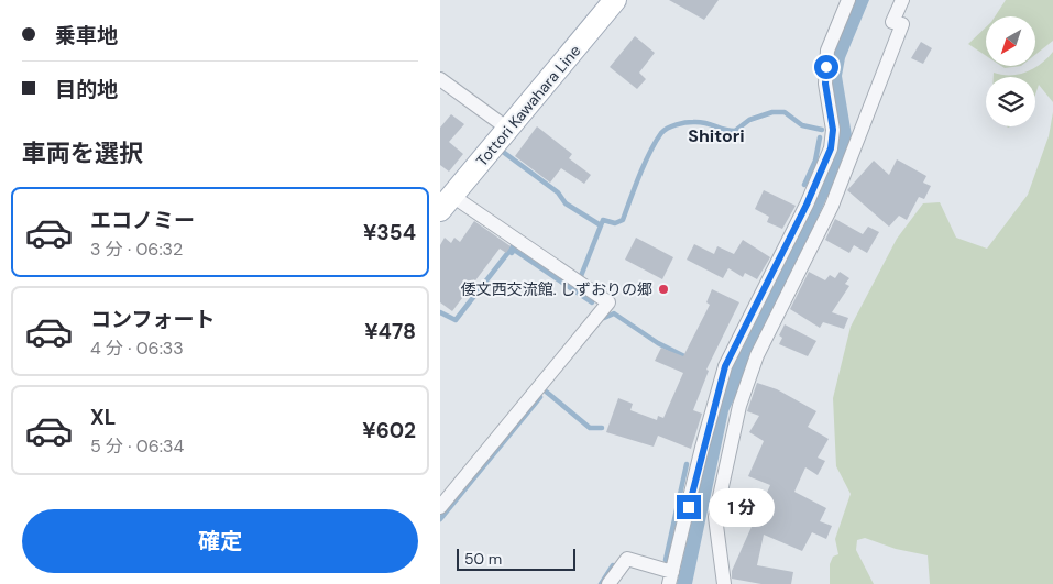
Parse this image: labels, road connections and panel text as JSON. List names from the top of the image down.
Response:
{
  "streets": {
    "main road": ["Tottori Kawahara Line"]
  },
  "districts": ["Shitori"],
  "places": ["倭文西交流館. しずおりの郷"],
  "scale_bar": "50 m",
  "north": "bottom left",
  "page": {
    "banner": ["乗車地", "目的地"],
    "heading": "車両を選択",
    "list": [
      {
        "name": "エコノミー",
        "note": "3 分 · 06:32",
        "value": "¥354"
      },
      {
        "name": "コンフォート",
        "note": "4 分 · 06:33",
        "value": "¥478"
      },
      {
        "name": "XL",
        "note": "5 分 · 06:34",
        "value": "¥602"
      }
    ],
    "bubble": "1 分",
    "buttons": "確定",
    "scale": "50 m"
  }
}
